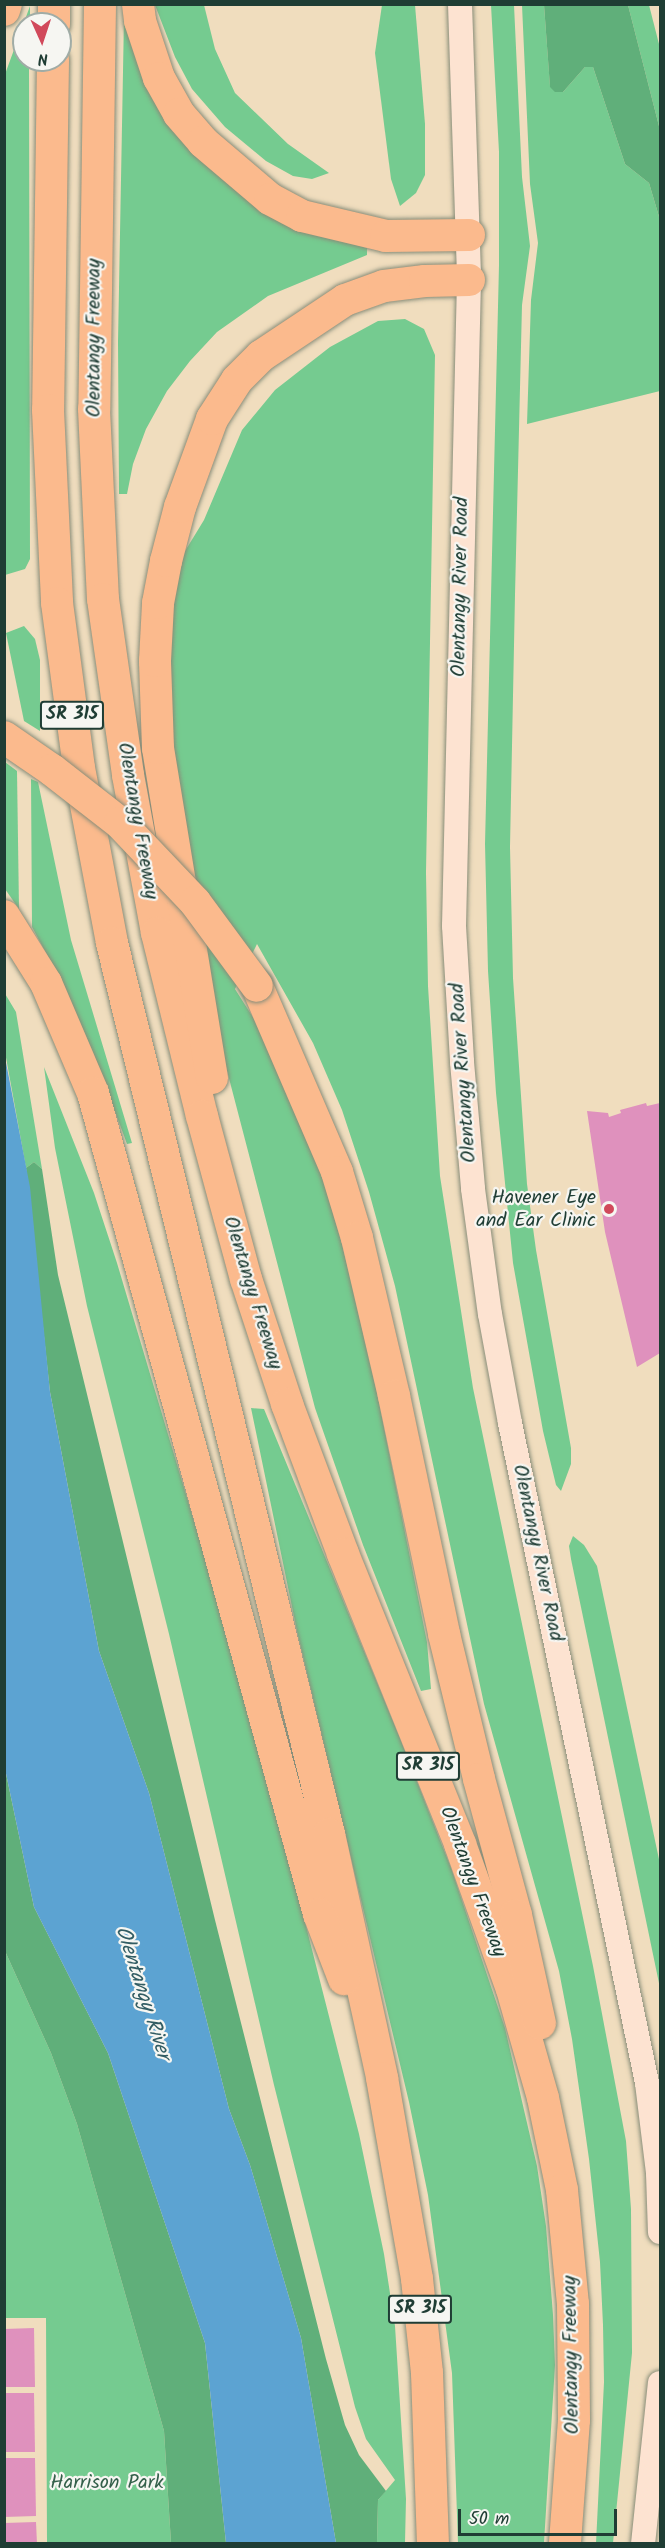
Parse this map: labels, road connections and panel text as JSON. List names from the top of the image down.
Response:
{
  "streets": {
    "highway": ["Olentangy Freeway", "SR 315"],
    "main road": ["Olentangy River Road"]
  },
  "water": ["Olentangy River"],
  "parks": ["Harrison Park"],
  "places": ["Havener Eye and Ear Clinic"],
  "scale_bar": "50 m",
  "north": "bottom"
}
